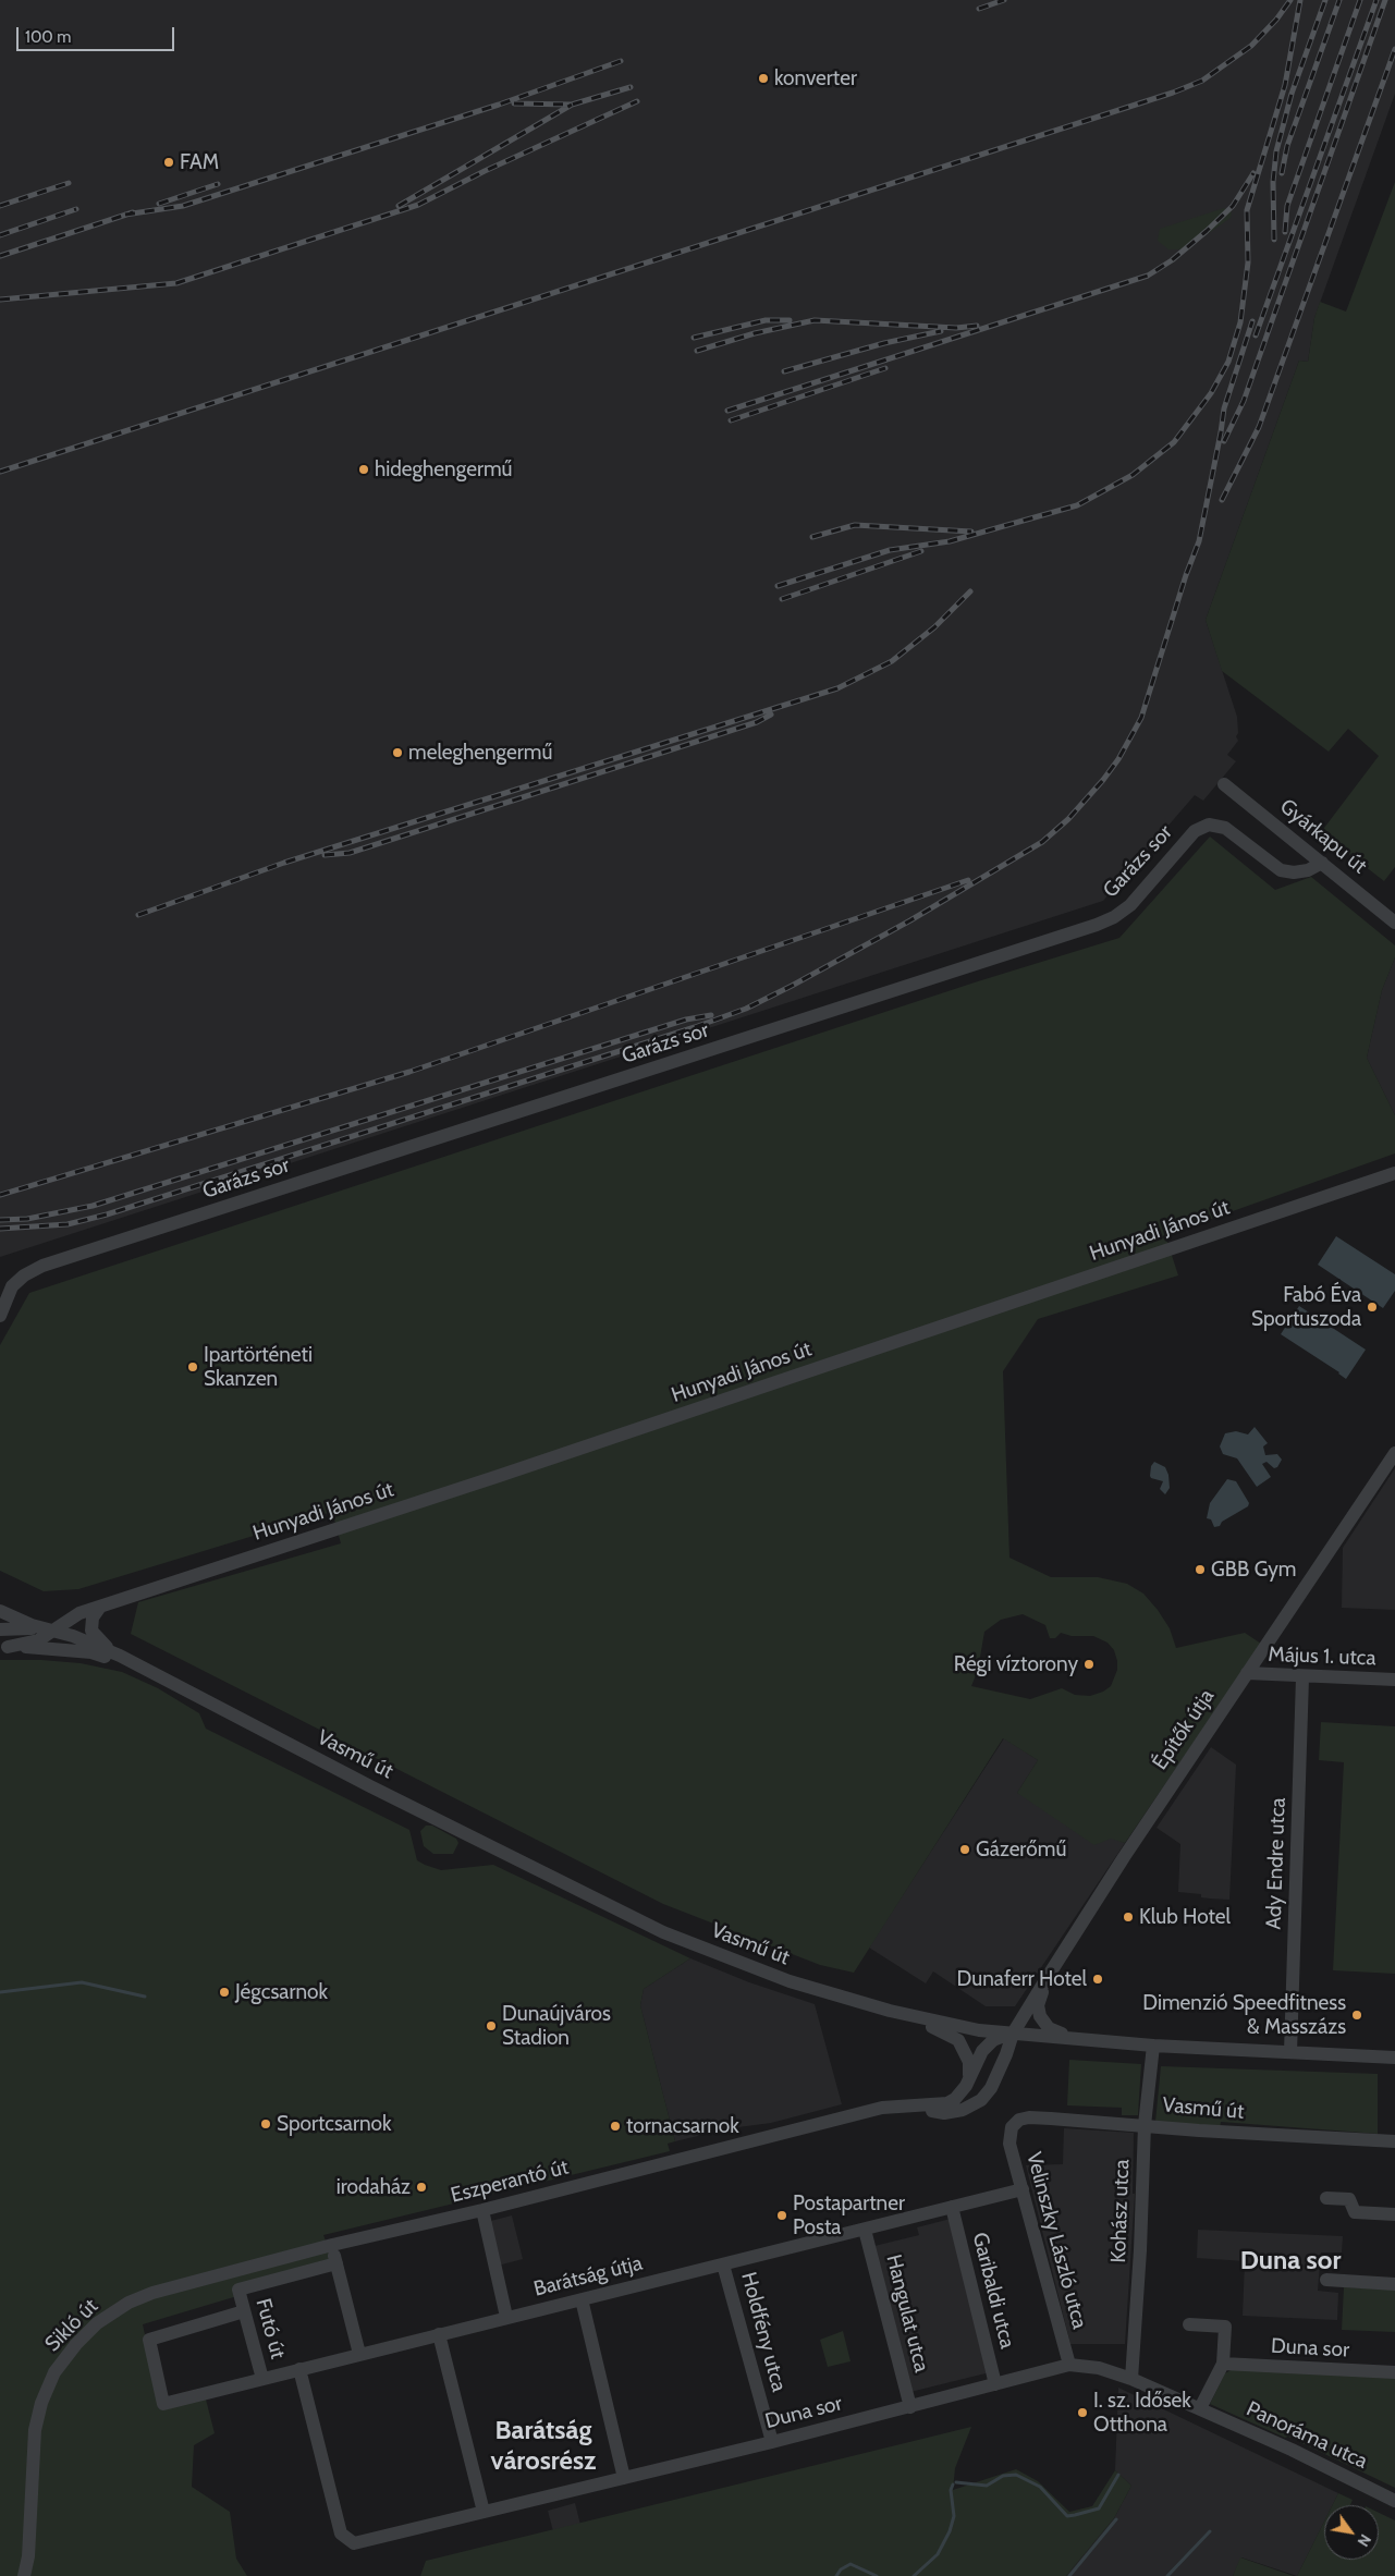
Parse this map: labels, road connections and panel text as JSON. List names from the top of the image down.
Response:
{
  "streets": {
    "street": [
      "Gyárkapu út",
      "Garázs sor",
      "Hunyadi János út",
      "Május 1. utca",
      "Építők útja",
      "Vasmű út",
      "Ady Endre utca",
      "Eszperantó út",
      "Kohász utca",
      "Velinszky László utca",
      "Barátság útja",
      "Garibaldi utca",
      "Hangulat utca",
      "Sikló út",
      "Futó út",
      "Holdfény utca",
      "Duna sor",
      "Panoráma utca"
    ]
  },
  "crossings": [
    ["Gyárkapu út", "Garázs sor"],
    ["Május 1. utca", "Építők útja"],
    ["Május 1. utca", "Ady Endre utca"],
    ["Építők útja", "Vasmű út"],
    ["Építők útja", "Eszperantó út"],
    ["Vasmű út", "Ady Endre utca"],
    ["Vasmű út", "Eszperantó út"],
    ["Vasmű út", "Kohász utca"],
    ["Vasmű út", "Velinszky László utca"],
    ["Eszperantó út", "Sikló út"],
    ["Kohász utca", "Duna sor"],
    ["Velinszky László utca", "Barátság útja"],
    ["Velinszky László utca", "Duna sor"],
    ["Barátság útja", "Garibaldi utca"],
    ["Barátság útja", "Hangulat utca"],
    ["Barátság útja", "Futó út"],
    ["Barátság útja", "Holdfény utca"],
    ["Barátság útja", "Duna sor"],
    ["Garibaldi utca", "Duna sor"],
    ["Hangulat utca", "Duna sor"],
    ["Holdfény utca", "Duna sor"],
    ["Duna sor", "Panoráma utca"]
  ],
  "districts": ["Duna sor", "Barátság városrész"],
  "places": [
    "konverter",
    "FAM",
    "hideghengermű",
    "meleghengermű",
    "Fabó Éva Sportuszoda",
    "Ipartörténeti Skanzen",
    "GBB Gym",
    "Régi víztorony",
    "Gázerőmű",
    "Klub Hotel",
    "Dunaferr Hotel",
    "Jégcsarnok",
    "Dimenzió Speedfitness & Masszázs",
    "Dunaújváros Stadion",
    "Sportcsarnok",
    "tornacsarnok",
    "irodaház",
    "Postapartner Posta",
    "I. sz. Idősek Otthona"
  ],
  "scale_bar": "100 m",
  "north": "bottom right"
}
